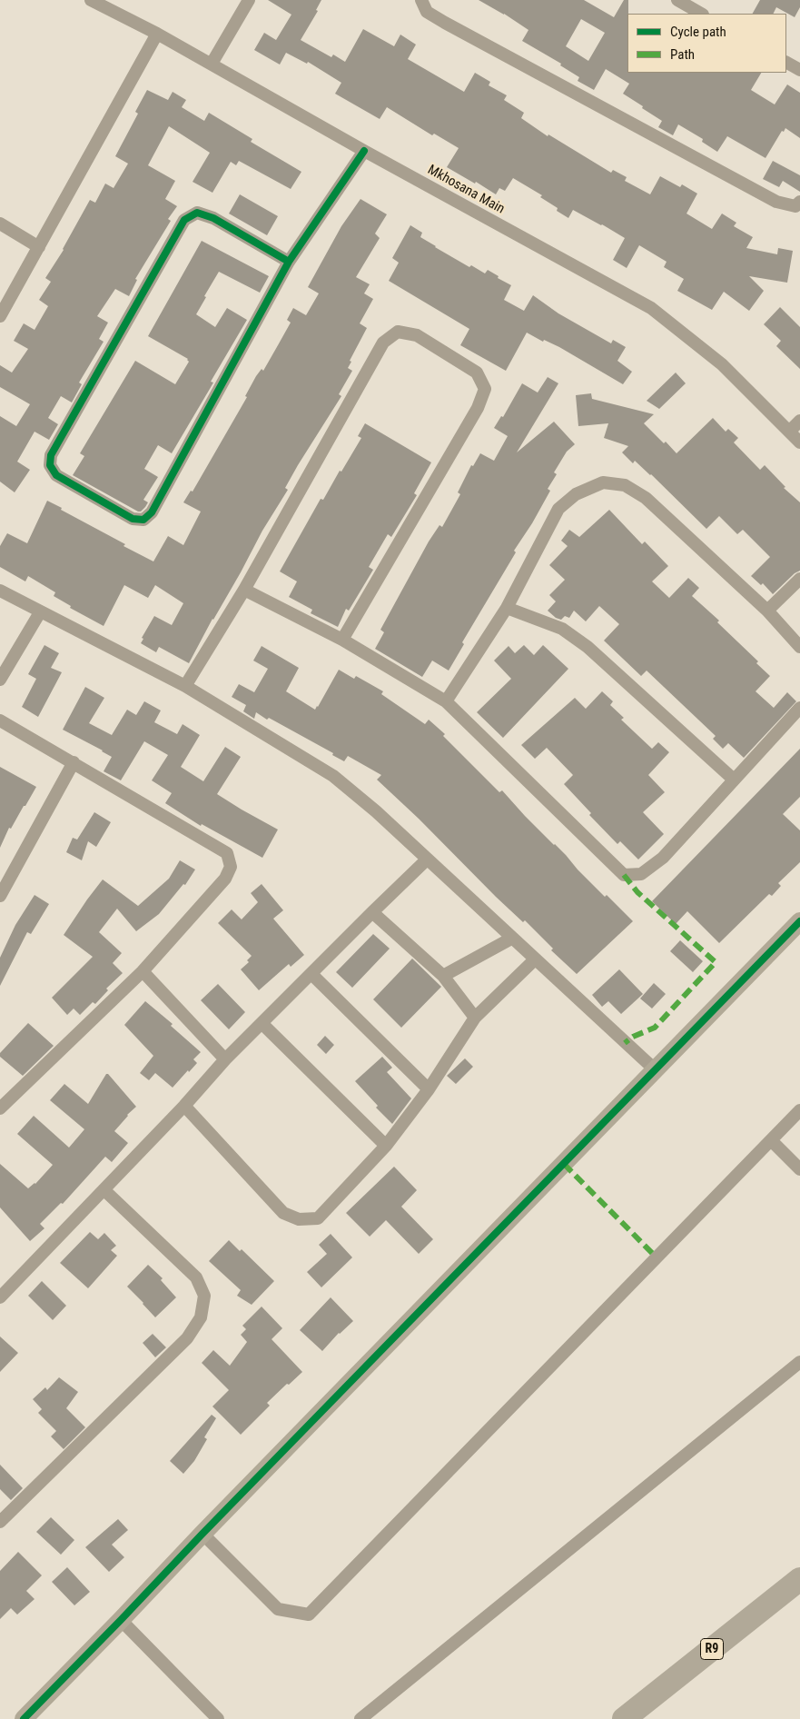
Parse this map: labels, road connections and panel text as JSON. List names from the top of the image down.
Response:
{
  "streets": {
    "highway": ["R9"],
    "street": ["Mkhosana Main"]
  },
  "legend": ["Cycle path", "Path"]
}
